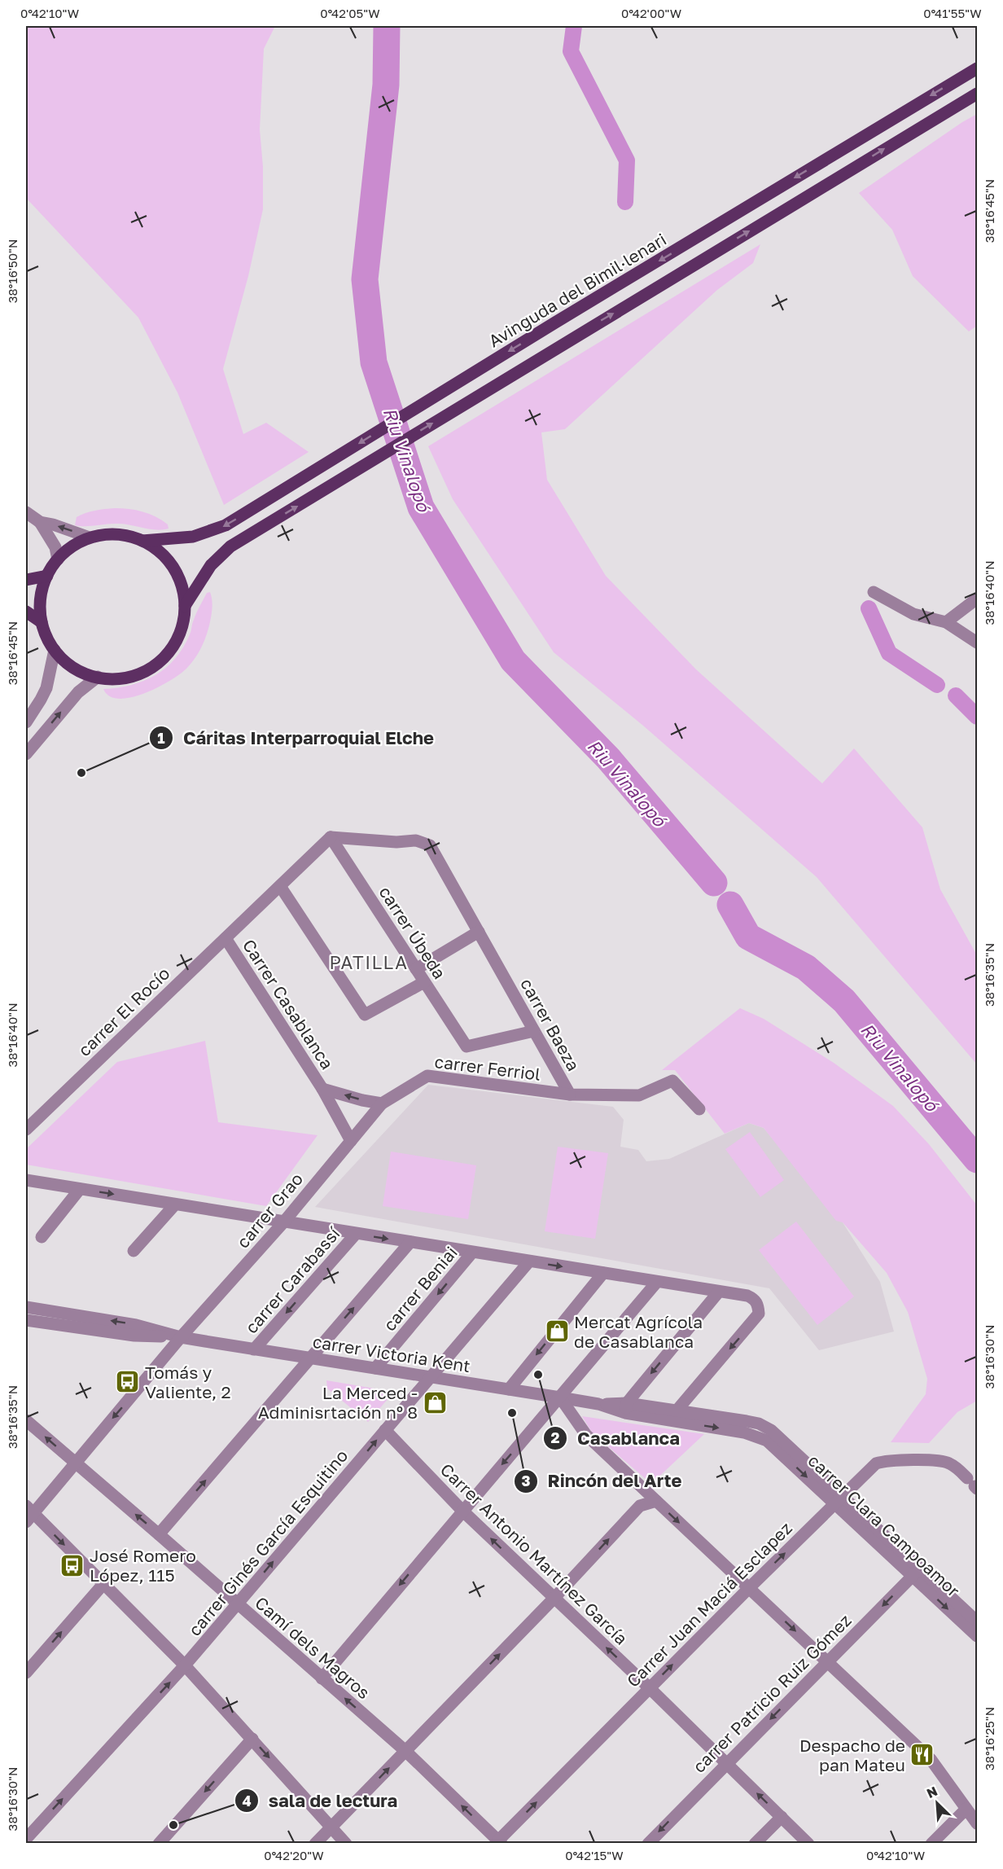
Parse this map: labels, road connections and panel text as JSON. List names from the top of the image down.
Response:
{
  "streets": {
    "main road": ["Avinguda del Bimil·lenari"],
    "street": [
      "carrer Úbeda",
      "Carrer Casablanca",
      "carrer El Rocío",
      "carrer Baeza",
      "carrer Ferriol",
      "carrer Grao",
      "carrer Carabassí",
      "carrer Beniai",
      "carrer Victoria Kent",
      "carrer Clara Campoamor",
      "carrer Ginés García Esquitino",
      "Carrer Antonio Martínez García",
      "Carrer Juan Maciá Esclapez",
      "Camí dels Magros",
      "carrer Patricio Ruiz Gómez"
    ]
  },
  "crossings": [
    ["carrer Úbeda", "carrer El Rocío"],
    ["carrer Úbeda", "carrer Baeza"],
    ["Carrer Casablanca", "carrer El Rocío"],
    ["Carrer Casablanca", "carrer Grao"],
    ["carrer El Rocío", "carrer Baeza"],
    ["carrer Baeza", "carrer Ferriol"],
    ["carrer Ferriol", "carrer Grao"],
    ["carrer Grao", "carrer Victoria Kent"],
    ["carrer Grao", "Camí dels Magros"],
    ["carrer Carabassí", "carrer Victoria Kent"],
    ["carrer Beniai", "carrer Victoria Kent"],
    ["carrer Victoria Kent", "carrer Clara Campoamor"],
    ["carrer Victoria Kent", "carrer Ginés García Esquitino"],
    ["carrer Clara Campoamor", "Carrer Juan Maciá Esclapez"],
    ["carrer Clara Campoamor", "carrer Patricio Ruiz Gómez"],
    ["carrer Ginés García Esquitino", "Carrer Antonio Martínez García"],
    ["carrer Ginés García Esquitino", "Camí dels Magros"],
    ["Carrer Antonio Martínez García", "Carrer Juan Maciá Esclapez"],
    ["Carrer Antonio Martínez García", "carrer Patricio Ruiz Gómez"],
    ["Carrer Juan Maciá Esclapez", "Camí dels Magros"]
  ],
  "one_way": ["Carrer Antonio Martínez García", "Carrer Juan Maciá Esclapez", "carrer Patricio Ruiz Gómez"],
  "districts": ["PATILLA"],
  "water": ["Riu Vinalopó"],
  "places": {
    "other": [
      "Cáritas Interparroquial Elche",
      "Casablanca",
      "Rincón del Arte",
      "sala de lectura"
    ],
    "shop": ["Mercat Agrícola de Casablanca", "La Merced - Adminisrtación nº 8"],
    "bus stop": ["Tomás y Valiente, 2", "José Romero López, 115"],
    "restaurant": ["Despacho de pan Mateu"]
  },
  "north": "top left",
  "coordinates": [
    "0°42'10\"W",
    "0°42'05\"W",
    "0°42'00\"W",
    "0°41'55\"W",
    "38°16'45\"N",
    "38°16'50\"N",
    "38°16'40\"N",
    "38°16'35\"N",
    "38°16'30\"N",
    "38°16'25\"N",
    "0°42'20\"W",
    "0°42'15\"W"
  ]
}
